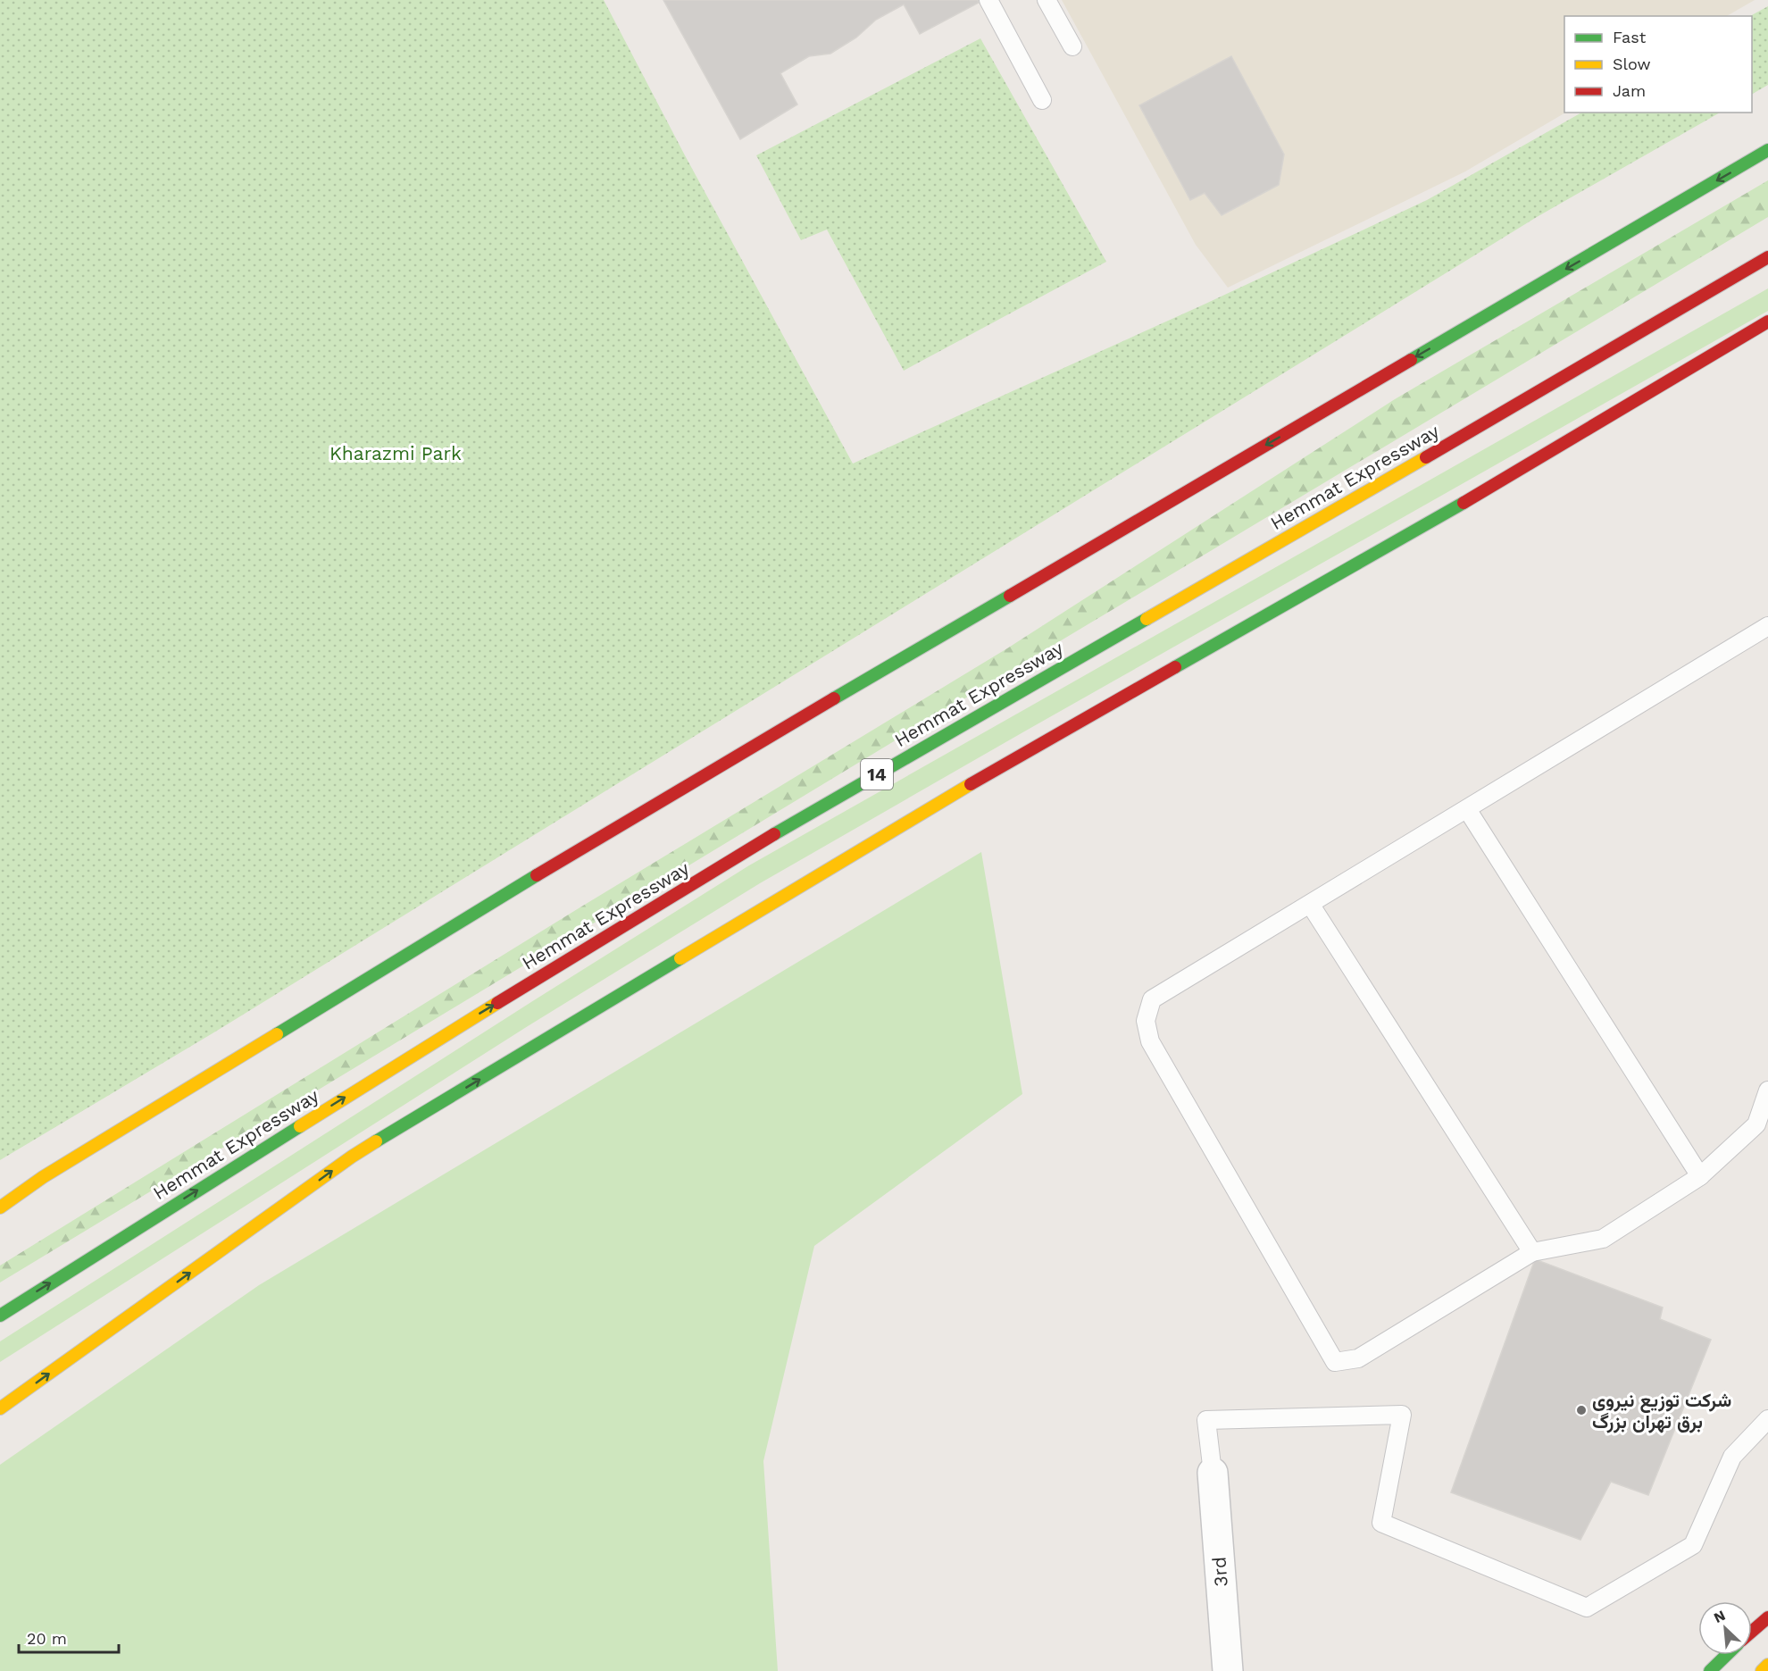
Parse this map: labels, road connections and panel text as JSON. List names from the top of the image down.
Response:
{
  "streets": {
    "main road": ["Hemmat Expressway", "14"],
    "street": ["3rd"]
  },
  "parks": ["Kharazmi Park"],
  "places": ["شرکت توزیع نیروی برق تهران بزرگ"],
  "legend": ["Fast", "Slow", "Jam"],
  "scale_bar": "20 m",
  "north": "top left"
}
